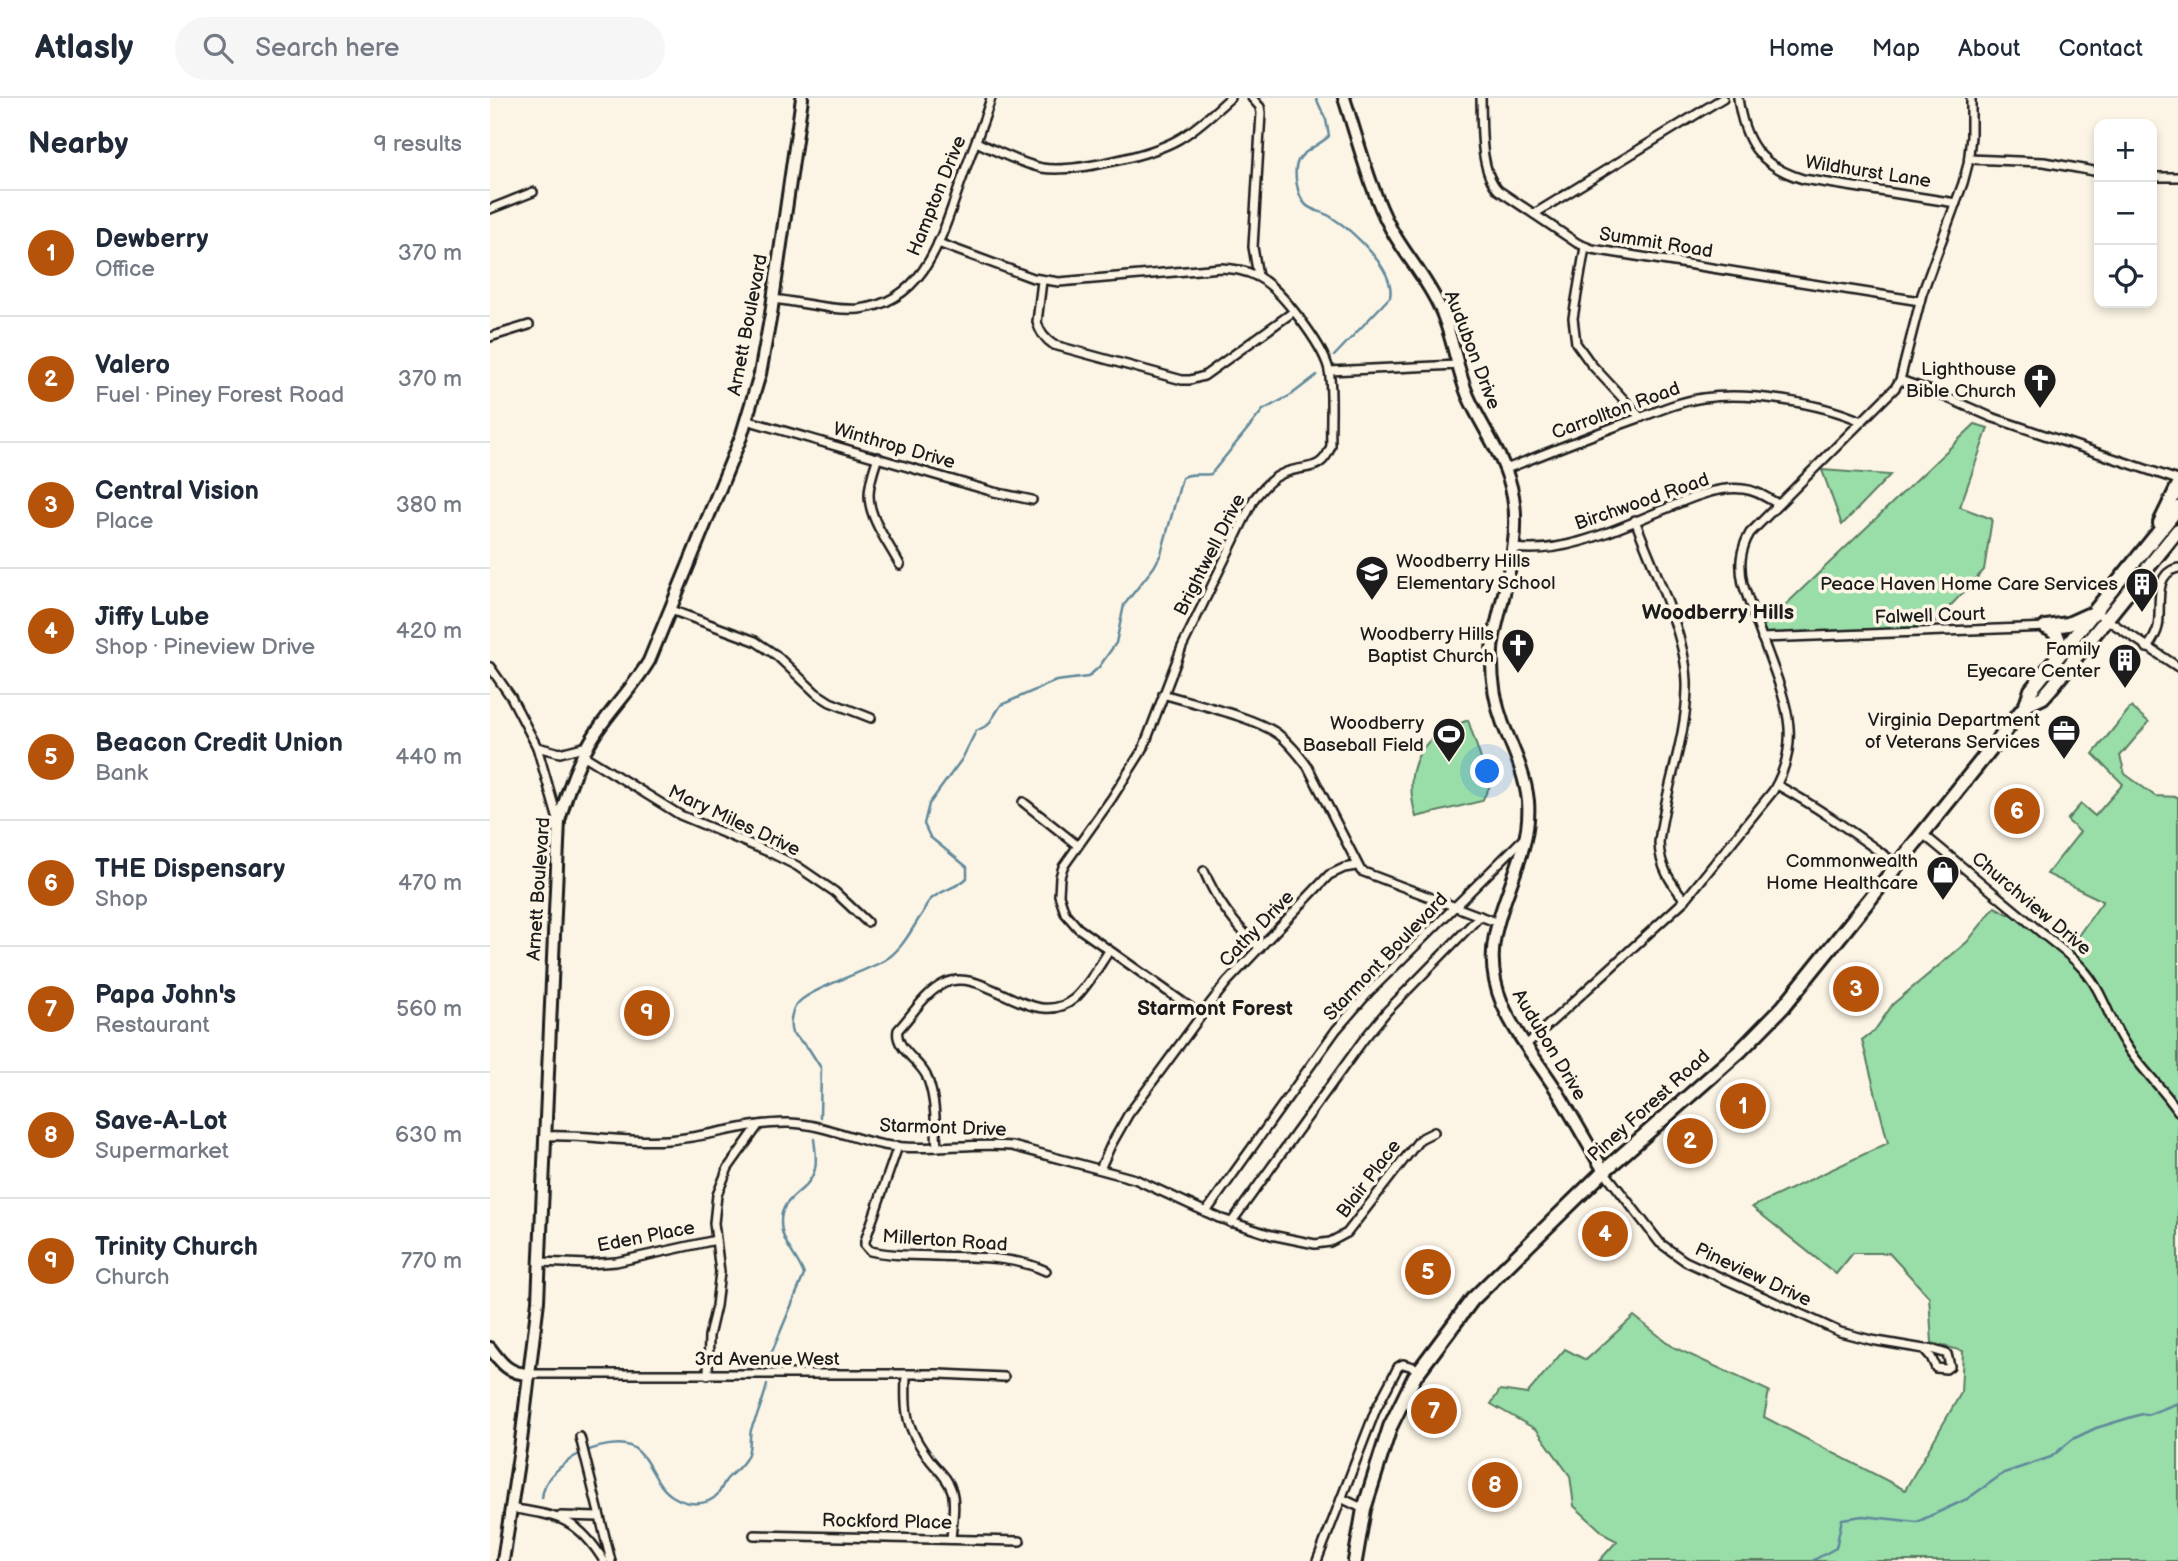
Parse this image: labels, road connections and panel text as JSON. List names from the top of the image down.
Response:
{
  "streets": {
    "main road": ["Arnett Boulevard", "Audubon Drive", "Piney Forest Road"],
    "street": [
      "Wildhurst Lane",
      "Hampton Drive",
      "Summit Road",
      "Carrollton Road",
      "Winthrop Drive",
      "Birchwood Road",
      "Brightwell Drive",
      "Falwell Court",
      "Mary Miles Drive",
      "Churchview Drive",
      "Cathy Drive",
      "Starmont Boulevard",
      "Starmont Drive",
      "Blair Place",
      "Eden Place",
      "Millerton Road",
      "Pineview Drive",
      "3rd Avenue West",
      "Rockford Place"
    ]
  },
  "crossings": [
    ["Hampton Drive", "Arnett Boulevard"],
    ["Arnett Boulevard", "Winthrop Drive"],
    ["Arnett Boulevard", "Mary Miles Drive"],
    ["Arnett Boulevard", "Starmont Drive"],
    ["Arnett Boulevard", "Eden Place"],
    ["Arnett Boulevard", "3rd Avenue West"],
    ["Audubon Drive", "Carrollton Road"],
    ["Audubon Drive", "Birchwood Road"],
    ["Audubon Drive", "Starmont Boulevard"],
    ["Audubon Drive", "Piney Forest Road"],
    ["Audubon Drive", "Pineview Drive"],
    ["Brightwell Drive", "Cathy Drive"],
    ["Falwell Court", "Piney Forest Road"],
    ["Churchview Drive", "Piney Forest Road"],
    ["Cathy Drive", "Starmont Drive"],
    ["Starmont Boulevard", "Starmont Drive"],
    ["Starmont Boulevard", "Blair Place"],
    ["Piney Forest Road", "Pineview Drive"],
    ["Starmont Drive", "Blair Place"],
    ["Starmont Drive", "Millerton Road"]
  ],
  "districts": ["Woodberry Hills", "Starmont Forest"],
  "places": {
    "church": ["Lighthouse Bible Church", "Woodberry Hills Baptist Church"],
    "school or university": ["Woodberry Hills Elementary School"],
    "building": ["Peace Haven Home Care Services", "Family Eyecare Center"],
    "office": ["Virginia Department of Veterans Services"],
    "sports": ["Woodberry Baseball Field"],
    "shop": ["Commonwealth Home Healthcare"]
  },
  "page": {
    "header": "Atlasly",
    "search": "Search here",
    "nav": [
      "Home",
      "Map",
      "About",
      "Contact"
    ],
    "heading": ["Nearby", "9 results"],
    "map_buttons": ["+", "−"],
    "list": [
      {
        "mark": "1",
        "name": "Dewberry",
        "note": "Office",
        "value": "370 m"
      },
      {
        "mark": "2",
        "name": "Valero",
        "note": "Fuel · Piney Forest Road",
        "value": "370 m"
      },
      {
        "mark": "3",
        "name": "Central Vision",
        "note": "Place",
        "value": "380 m"
      },
      {
        "mark": "4",
        "name": "Jiffy Lube",
        "note": "Shop · Pineview Drive",
        "value": "420 m"
      },
      {
        "mark": "5",
        "name": "Beacon Credit Union",
        "note": "Bank",
        "value": "440 m"
      },
      {
        "mark": "6",
        "name": "THE Dispensary",
        "note": "Shop",
        "value": "470 m"
      },
      {
        "mark": "7",
        "name": "Papa John's",
        "note": "Restaurant",
        "value": "560 m"
      },
      {
        "mark": "8",
        "name": "Save-A-Lot",
        "note": "Supermarket",
        "value": "630 m"
      },
      {
        "mark": "9",
        "name": "Trinity Church",
        "note": "Church",
        "value": "770 m"
      }
    ],
    "pins": [
      "6",
      "3",
      "9",
      "1",
      "2",
      "4",
      "5",
      "7",
      "8"
    ]
  }
}
